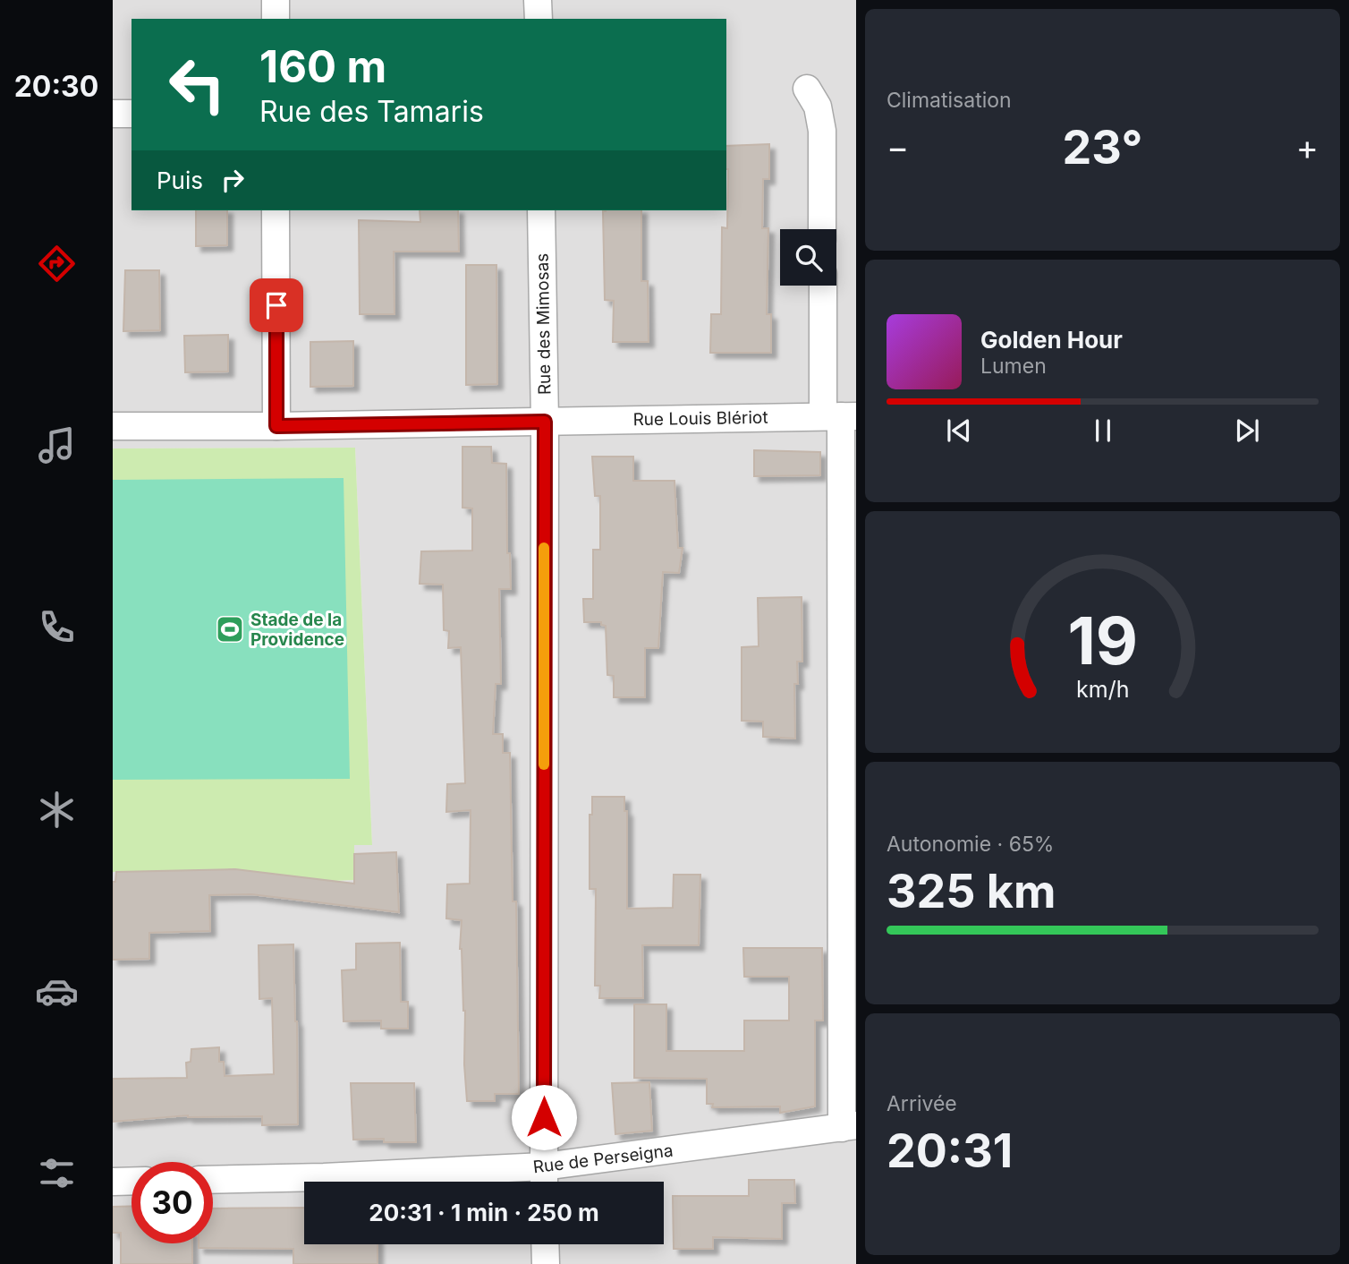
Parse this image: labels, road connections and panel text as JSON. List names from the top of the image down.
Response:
{
  "streets": {
    "street": ["Rue des Mimosas", "Rue Louis Blériot", "Rue de Perseigna"]
  },
  "crossings": [
    ["Rue des Mimosas", "Rue Louis Blériot"],
    ["Rue des Mimosas", "Rue de Perseigna"]
  ],
  "places": {
    "sports": ["Stade de la Providence"]
  },
  "page": {
    "tabs": "20:30",
    "tile": [
      "Climatisation",
      ["Autonomie · 65%", "325 km"],
      ["Arrivée", "20:31"]
    ],
    "turn": ["160 m", "Rue des Tamaris"],
    "heat": ["−", "23°", "+"],
    "then": "Puis",
    "song": ["Golden Hour", "Lumen"],
    "limit": "30",
    "trip": "20:31 · 1 min · 250 m",
    "gauge": ["19", "km/h"]
  }
}
